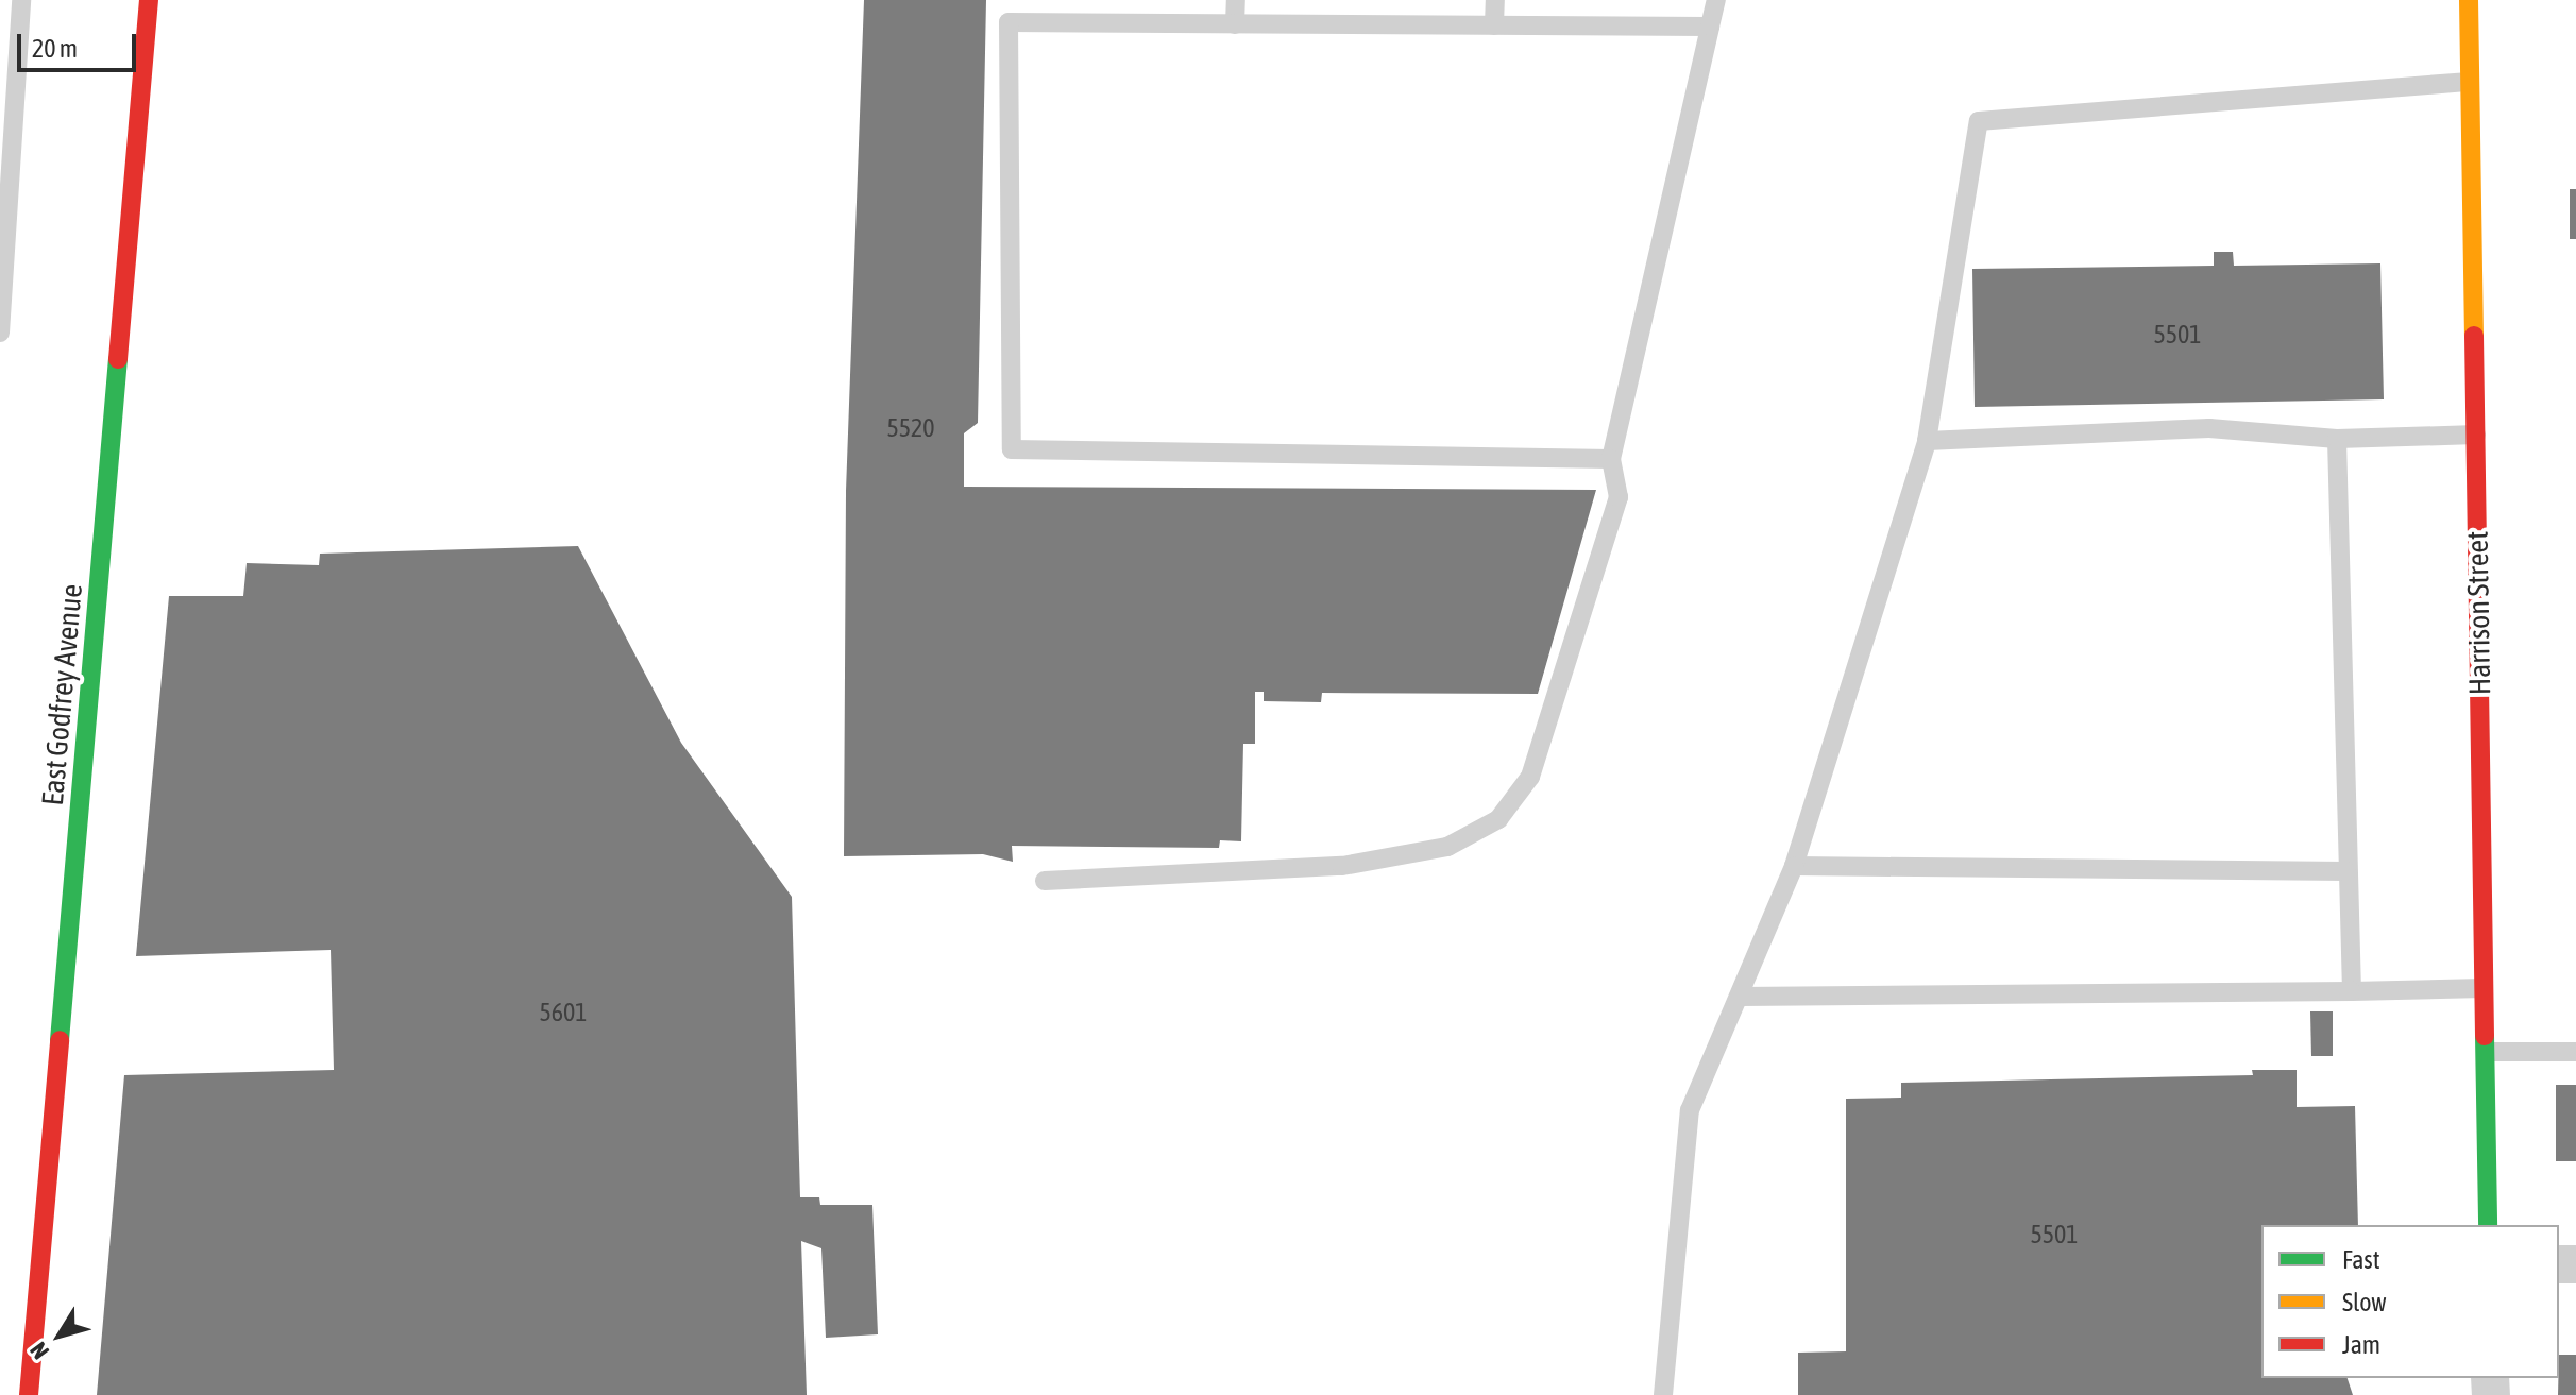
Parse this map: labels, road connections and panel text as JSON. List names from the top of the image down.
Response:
{
  "streets": {
    "street": ["Harrison Street", "East Godfrey Avenue"]
  },
  "house_numbers": [
    "5501",
    "5520",
    "5601",
    "5501"
  ],
  "legend": ["Fast", "Slow", "Jam"],
  "scale_bar": "20 m",
  "north": "bottom left"
}
